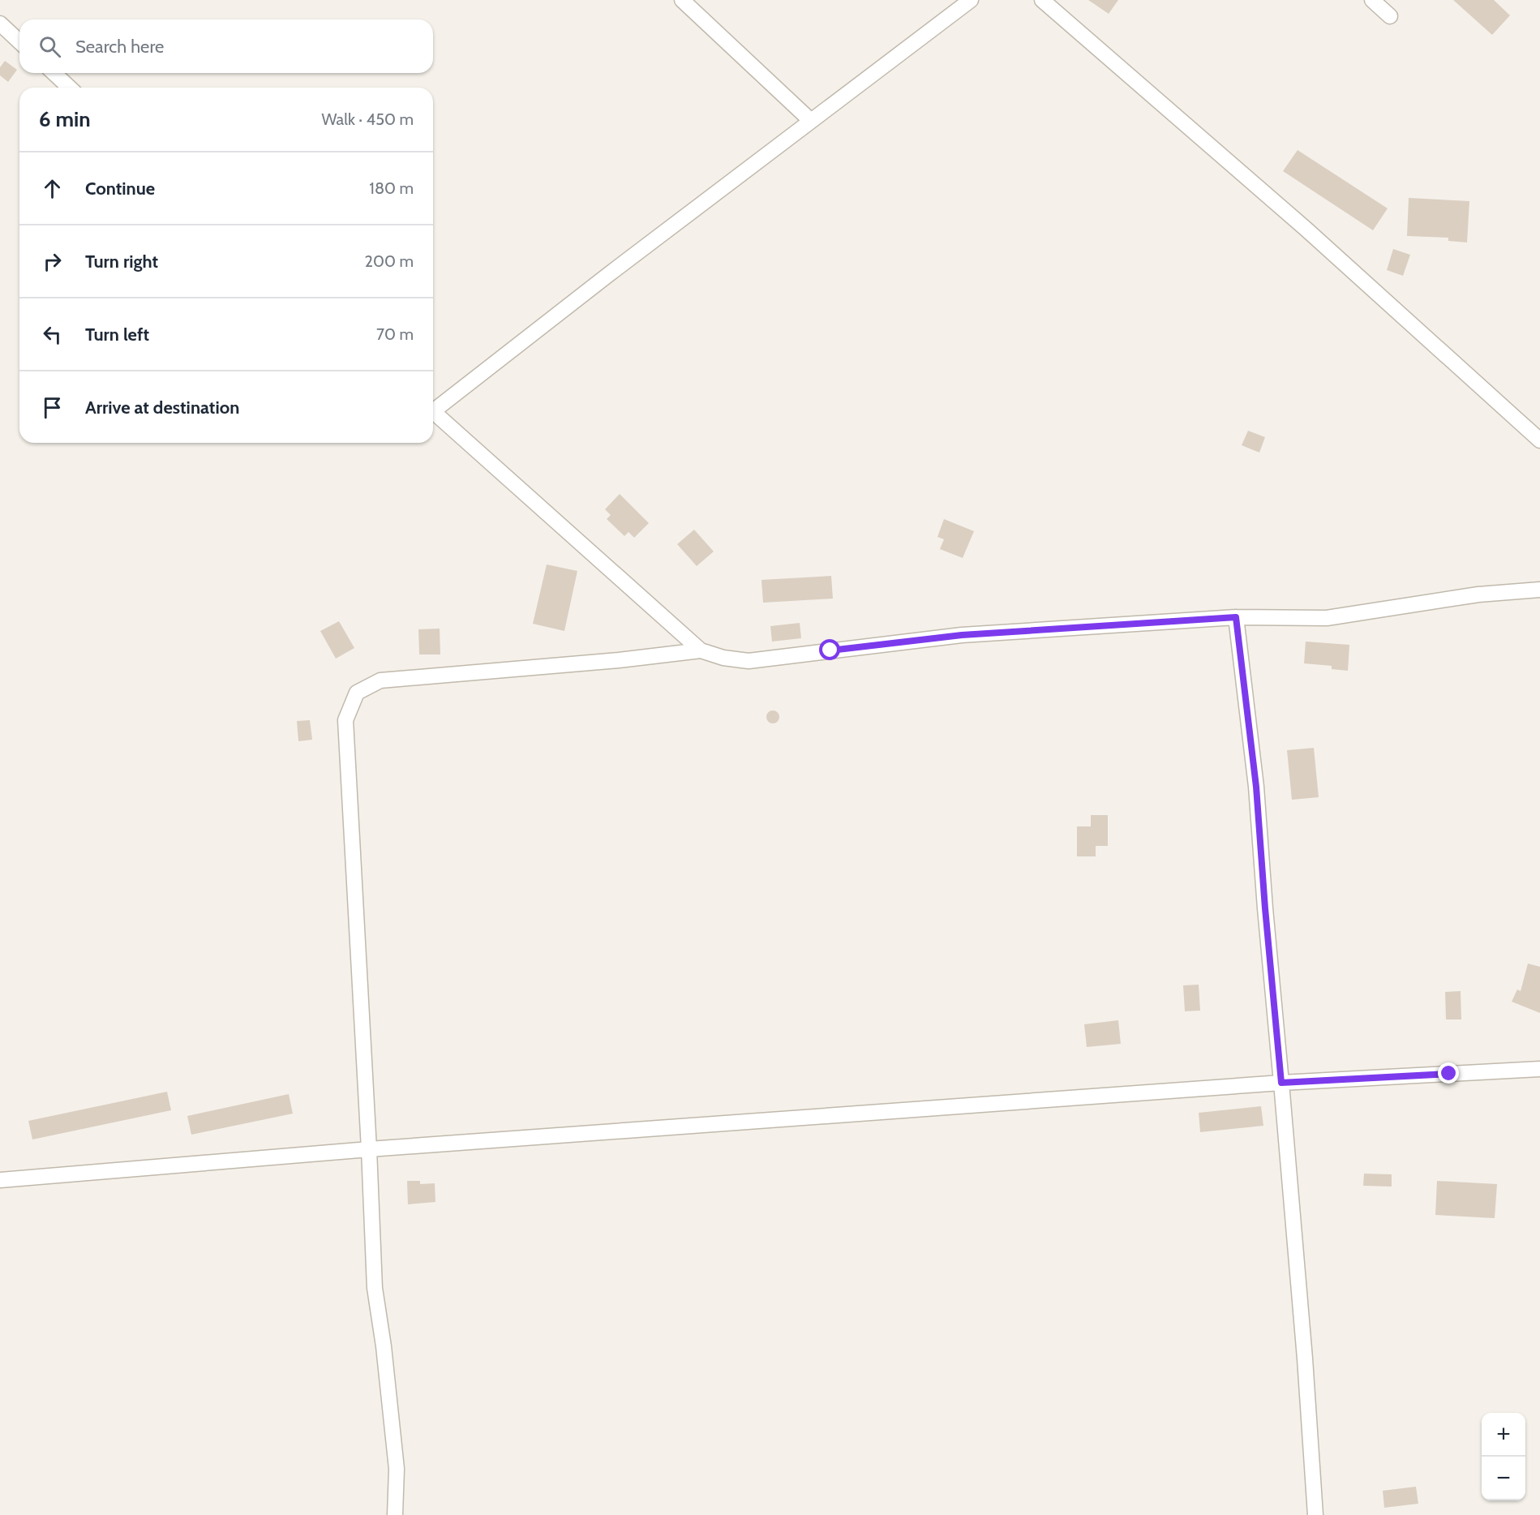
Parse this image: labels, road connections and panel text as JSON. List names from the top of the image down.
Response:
{
  "page": {
    "search": "Search here",
    "heading": ["6 min", "Walk · 450 m"],
    "list": [
      ["Continue", "180 m"],
      ["Turn right", "200 m"],
      ["Turn left", "70 m"],
      "Arrive at destination"
    ],
    "map_buttons": ["+", "−"]
  }
}
